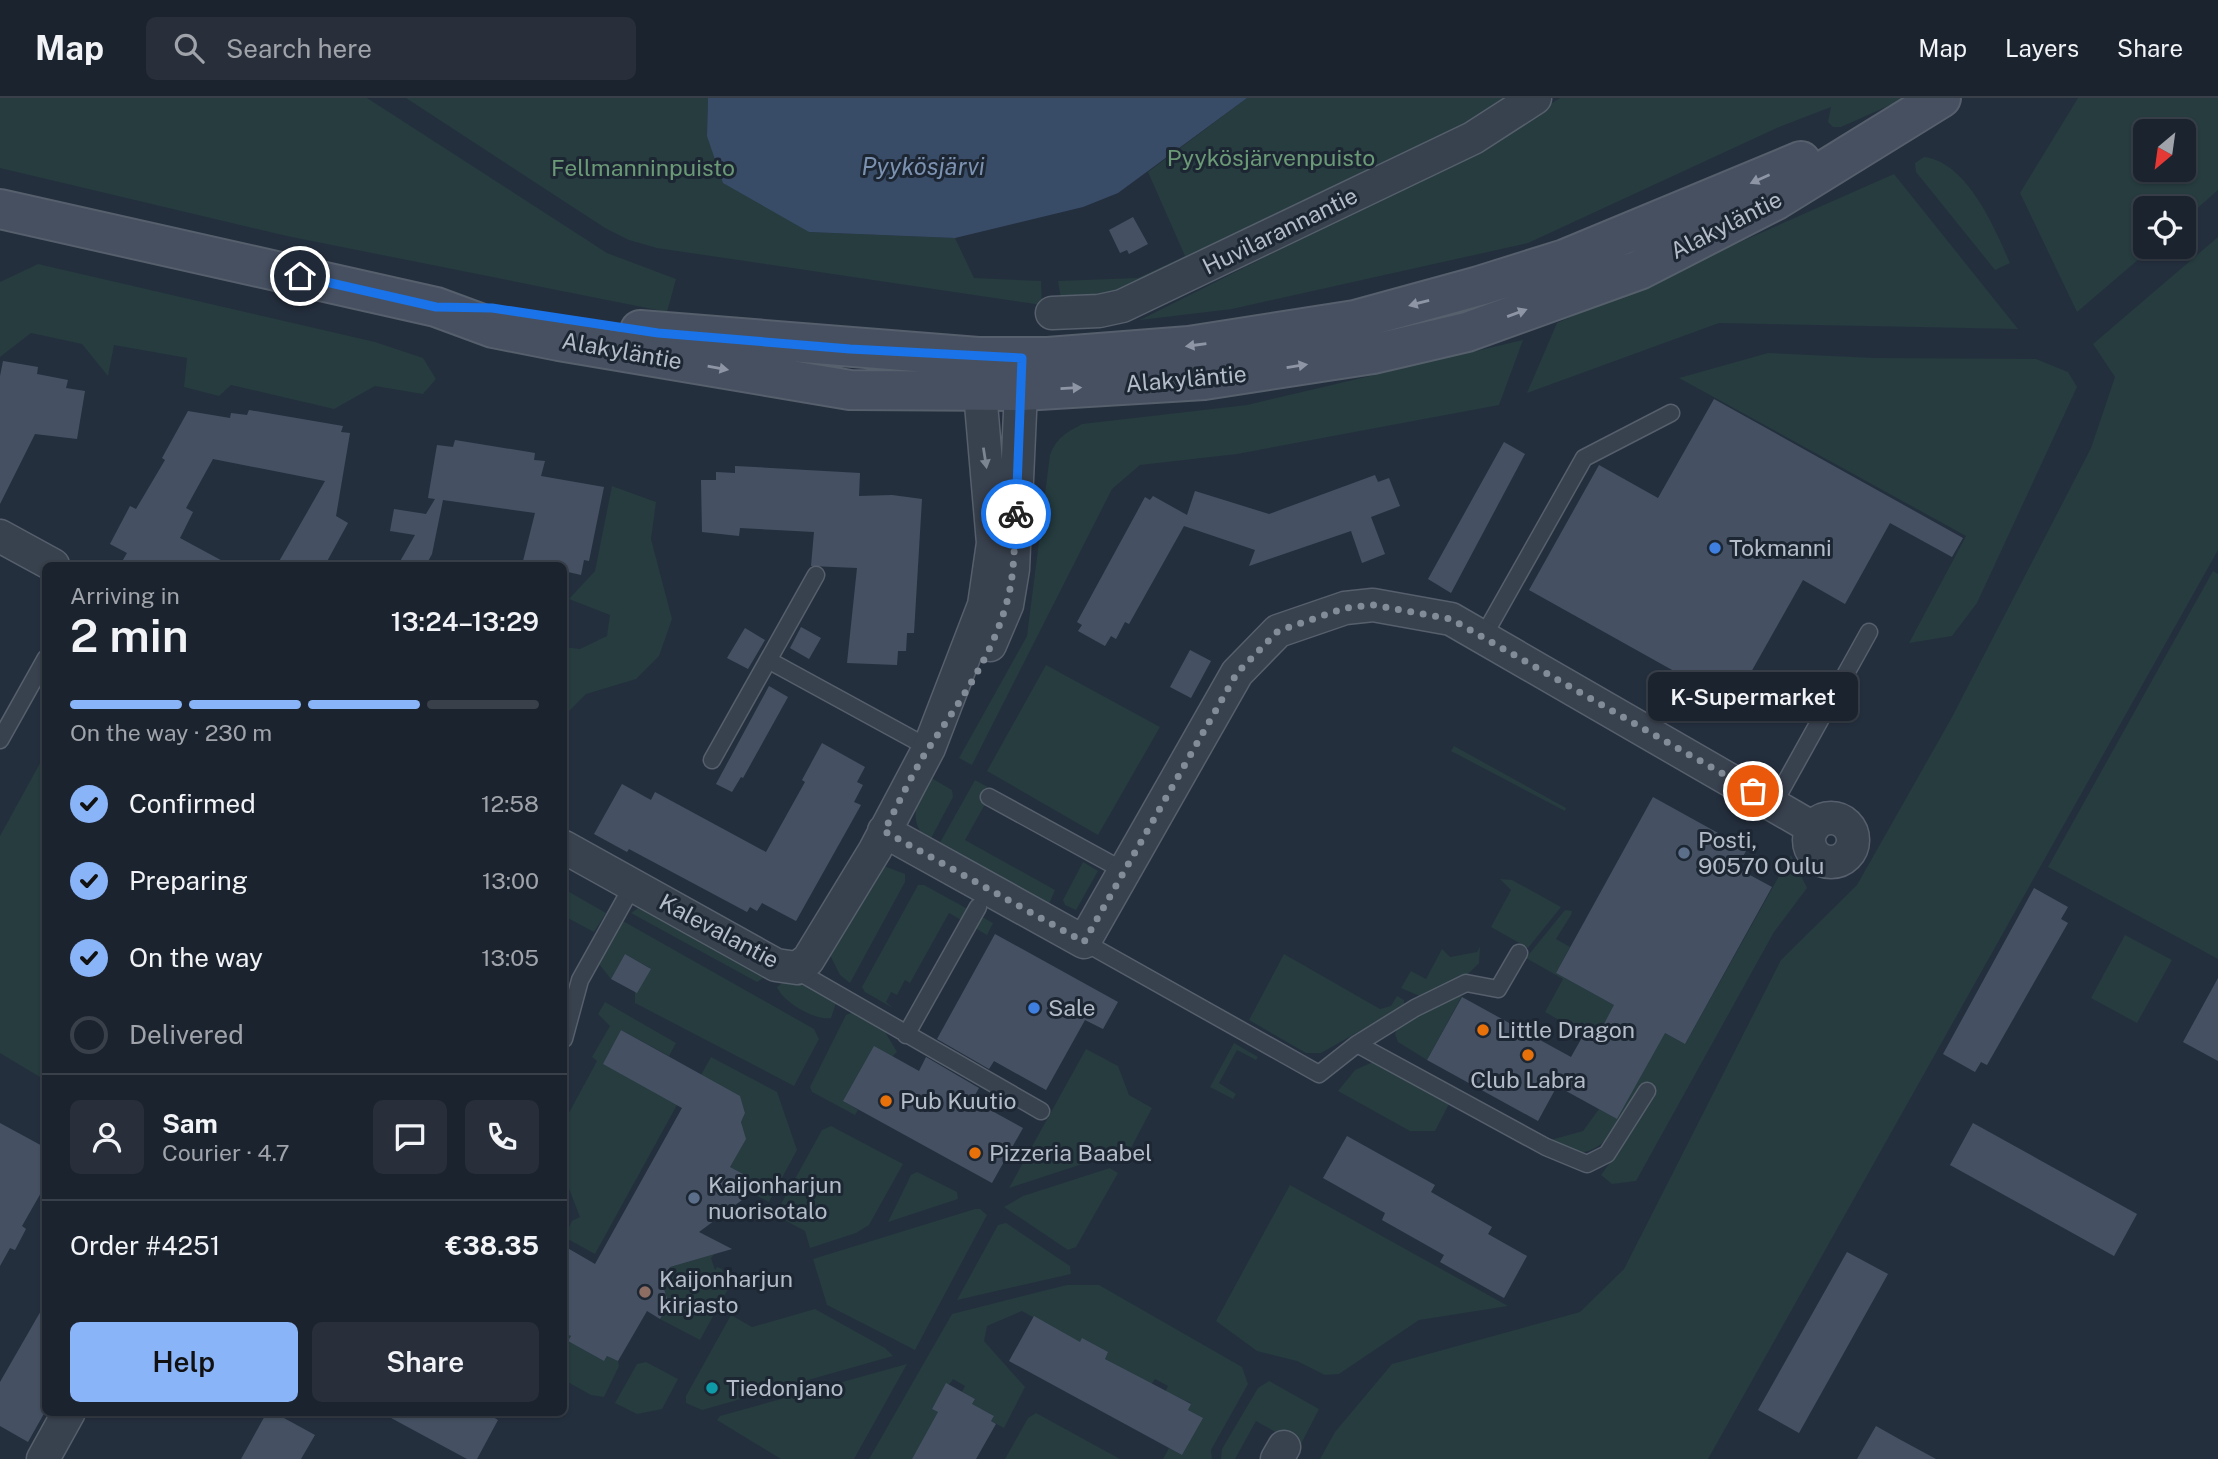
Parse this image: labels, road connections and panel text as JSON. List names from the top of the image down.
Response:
{
  "streets": {
    "main road": ["Alakyläntie"],
    "street": ["Huvilarannantie", "Kalevalantie"]
  },
  "crossings": [
    ["Alakyläntie", "Kalevalantie"]
  ],
  "water": ["Pyykösjärvi"],
  "parks": ["Pyykösjärvenpuisto", "Fellmanninpuisto"],
  "places": [
    "Tokmanni",
    "K-Supermarket",
    "Posti, 90570 Oulu",
    "Sale",
    "Little Dragon",
    "Club Labra",
    "Pub Kuutio",
    "Pizzeria Baabel",
    "Kaijonharjun nuorisotalo",
    "Kaijonharjun kirjasto",
    "Tiedonjano"
  ],
  "north": "bottom left",
  "page": {
    "header": "Map",
    "search": "Search here",
    "nav": ["Map", "Layers", "Share"],
    "heading": ["2 min", "Arriving in", "13:24–13:29"],
    "panel": [
      "Sam",
      "Courier · 4.7",
      "Order #4251",
      "€38.35"
    ],
    "bubble": "K-Supermarket",
    "bar": "On the way · 230 m",
    "list": [
      ["Confirmed", "12:58"],
      ["Preparing", "13:00"],
      ["On the way", "13:05"],
      "Delivered"
    ],
    "buttons": ["Help", "Share"]
  }
}
